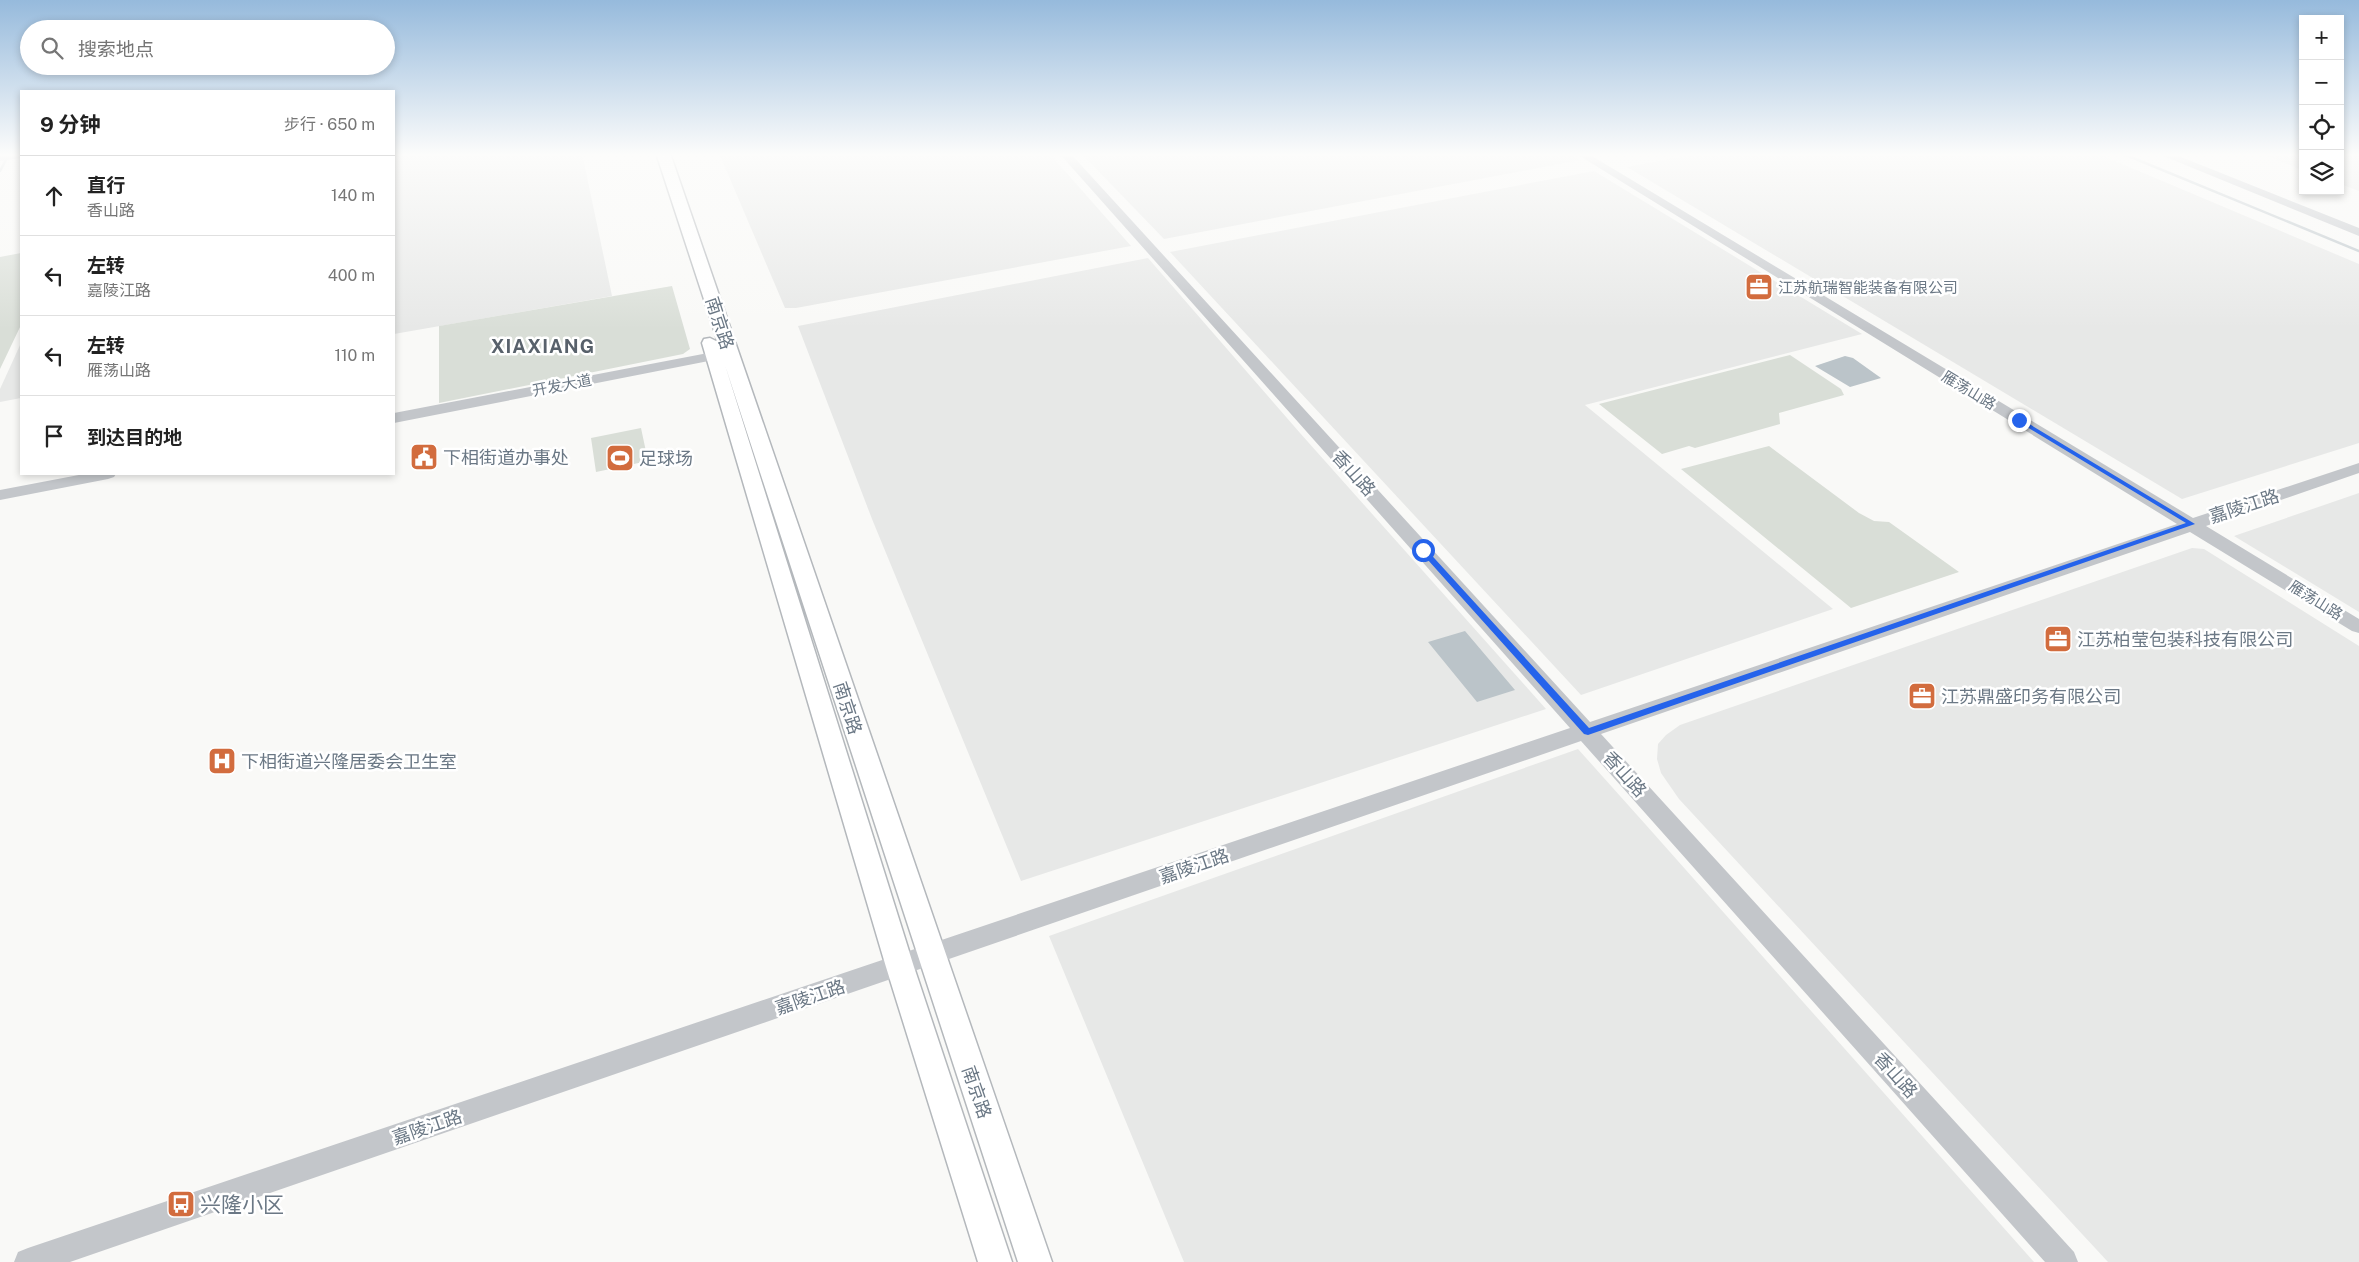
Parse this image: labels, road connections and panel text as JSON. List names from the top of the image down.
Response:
{
  "streets": {
    "main road": ["南京路"],
    "street": [
      "开发大道",
      "雁荡山路",
      "香山路",
      "嘉陵江路"
    ]
  },
  "crossings": [
    ["南京路", "开发大道"],
    ["南京路", "嘉陵江路"],
    ["雁荡山路", "嘉陵江路"],
    ["香山路", "嘉陵江路"]
  ],
  "districts": ["XIAXIANG"],
  "places": {
    "office": ["江苏航瑞智能装备有限公司", "江苏柏莹包装科技有限公司", "江苏鼎盛印务有限公司"],
    "public building": ["下相街道办事处"],
    "sports": ["足球场"],
    "hospital": ["下相街道兴隆居委会卫生室"],
    "bus stop": ["兴隆小区"]
  },
  "page": {
    "map_buttons": ["+", "−"],
    "search": "搜索地点",
    "heading": ["9 分钟", "步行 · 650 m"],
    "list": [
      ["直行", "香山路", "140 m"],
      ["左转", "嘉陵江路", "400 m"],
      ["左转", "雁荡山路", "110 m"],
      "到达目的地"
    ]
  }
}
